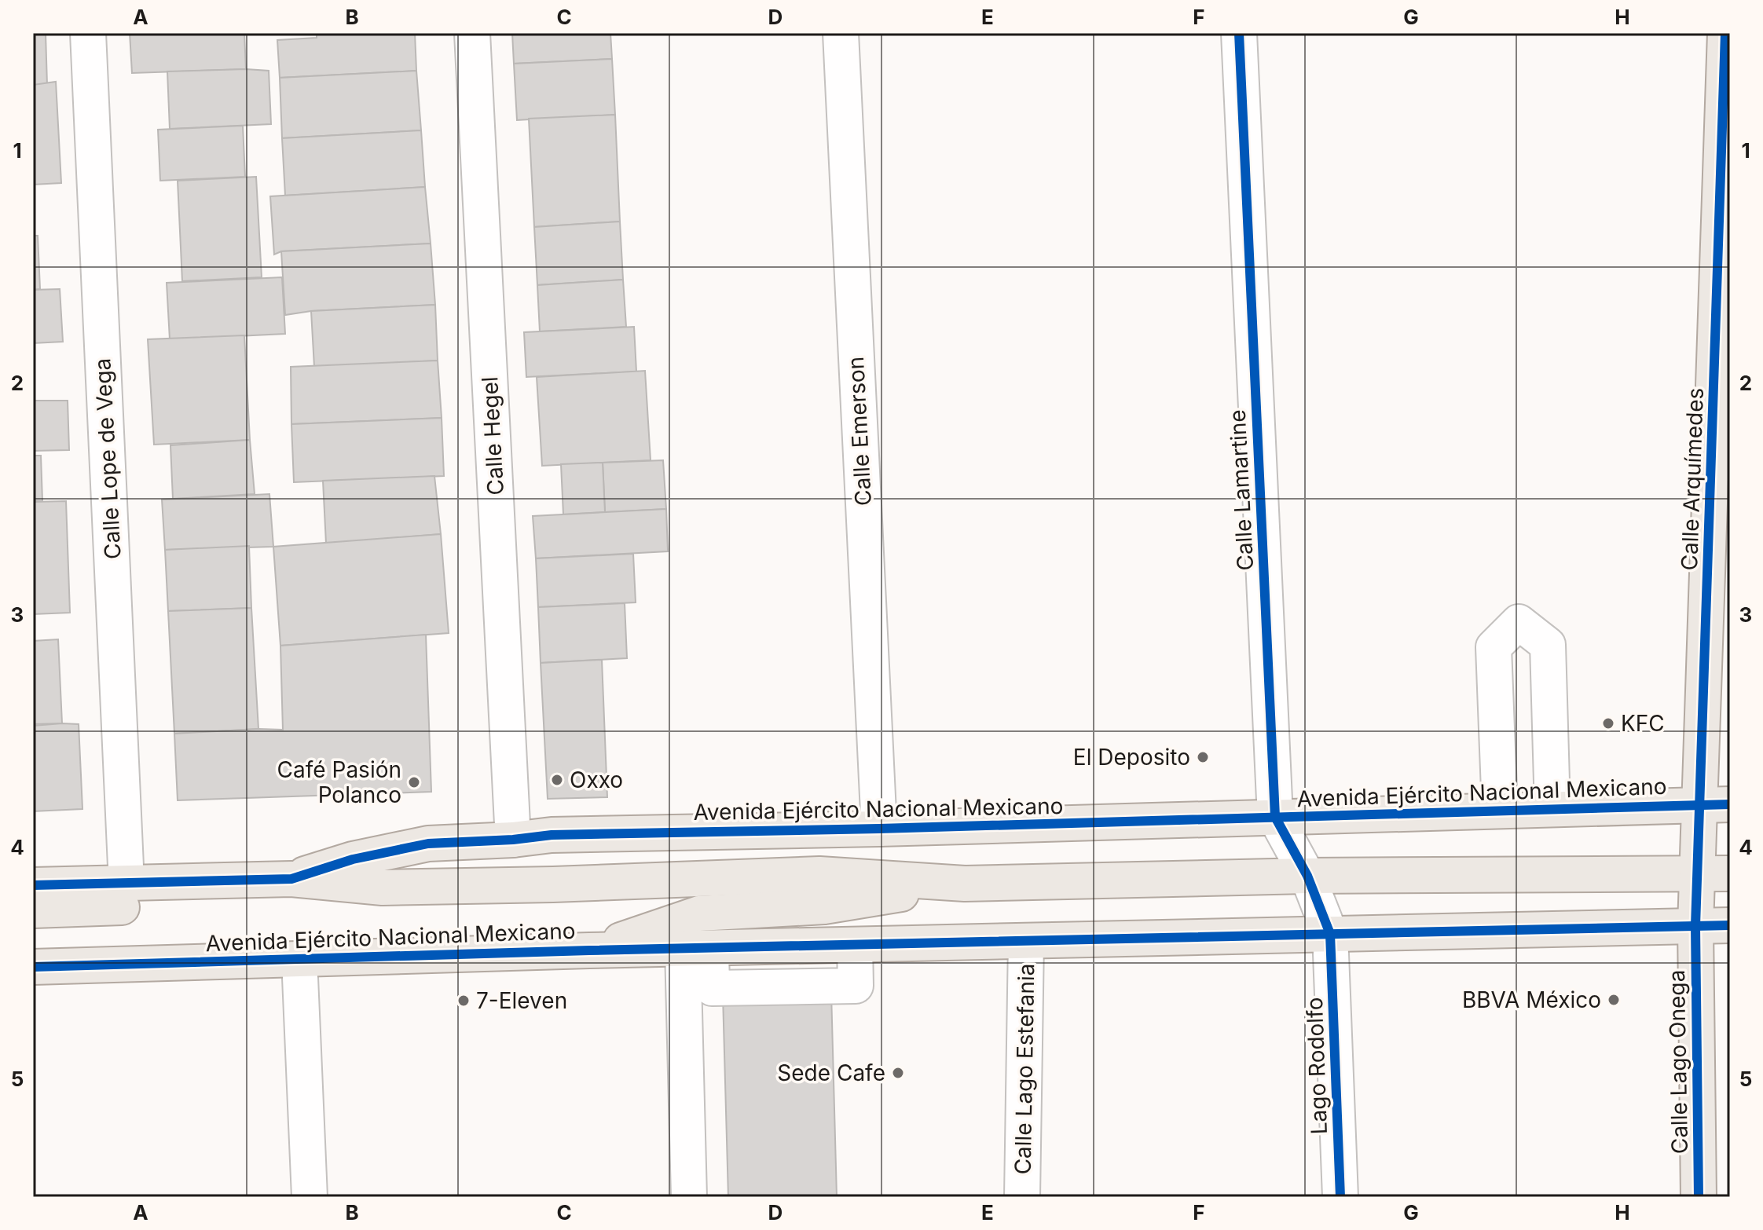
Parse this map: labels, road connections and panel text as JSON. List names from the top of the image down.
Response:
{
  "streets": {
    "main road": ["Calle Arquímedes", "Avenida Ejército Nacional Mexicano", "Calle Lago Onega"],
    "street": [
      "Calle Emerson",
      "Calle Hegel",
      "Calle Lope de Vega",
      "Calle Lamartine",
      "Lago Rodolfo",
      "Calle Lago Estefania"
    ]
  },
  "crossings": [
    ["Calle Emerson", "Avenida Ejército Nacional Mexicano"],
    ["Calle Hegel", "Avenida Ejército Nacional Mexicano"],
    ["Calle Lope de Vega", "Avenida Ejército Nacional Mexicano"],
    ["Calle Arquímedes", "Avenida Ejército Nacional Mexicano"],
    ["Calle Arquímedes", "Calle Lago Onega"],
    ["Calle Lamartine", "Avenida Ejército Nacional Mexicano"],
    ["Calle Lamartine", "Lago Rodolfo"],
    ["Avenida Ejército Nacional Mexicano", "Calle Lago Onega"],
    ["Avenida Ejército Nacional Mexicano", "Lago Rodolfo"],
    ["Avenida Ejército Nacional Mexicano", "Calle Lago Estefania"]
  ],
  "places": [
    "KFC",
    "El Deposito",
    "Oxxo",
    "Café Pasión Polanco",
    "BBVA México",
    "7-Eleven",
    "Sede Cafe"
  ],
  "grid": {
    "columns": [
      "A",
      "B",
      "C",
      "D",
      "E",
      "F",
      "G",
      "H"
    ],
    "rows": [
      "1",
      "2",
      "3",
      "4",
      "5"
    ]
  }
}
